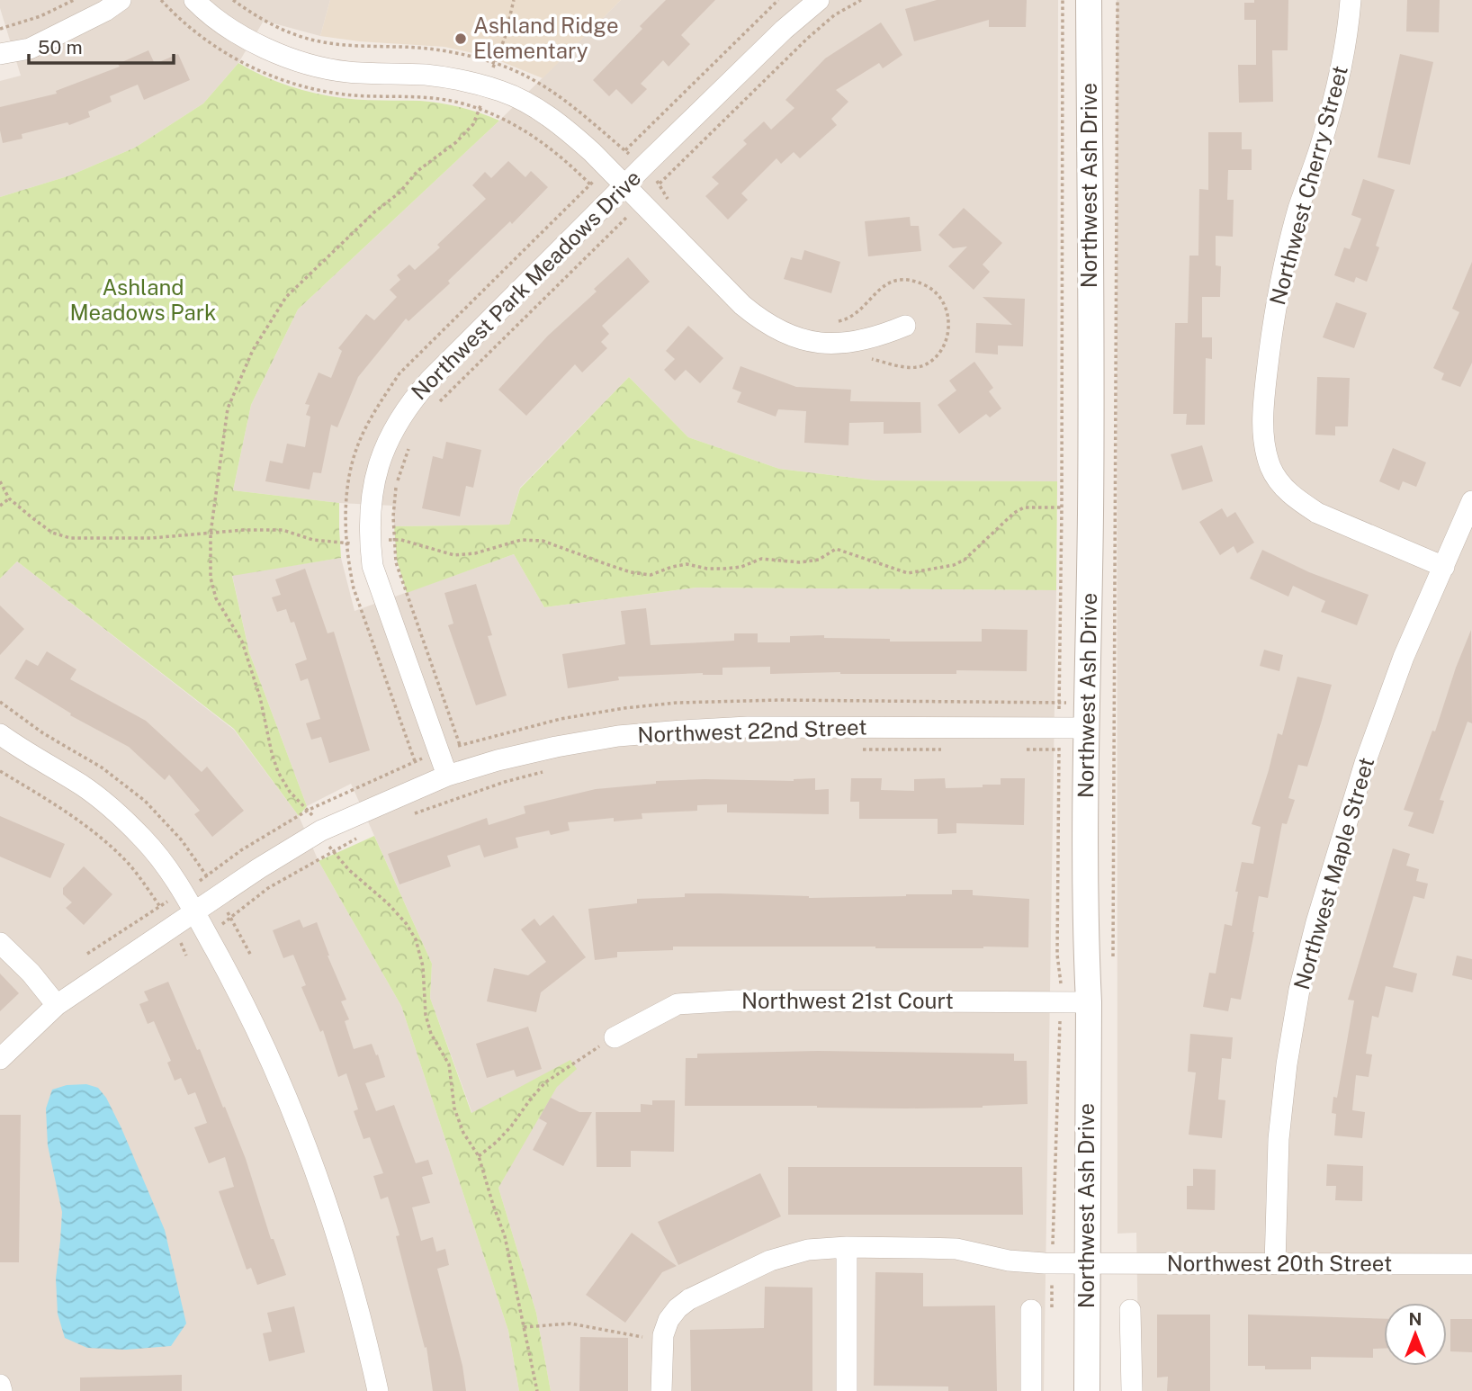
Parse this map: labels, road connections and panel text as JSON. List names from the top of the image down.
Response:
{
  "streets": {
    "street": [
      "Northwest Ash Drive",
      "Northwest Cherry Street",
      "Northwest Park Meadows Drive",
      "Northwest 22nd Street",
      "Northwest Maple Street",
      "Northwest 21st Court",
      "Northwest 20th Street"
    ]
  },
  "crossings": [
    ["Northwest Ash Drive", "Northwest 22nd Street"],
    ["Northwest Ash Drive", "Northwest 21st Court"],
    ["Northwest Ash Drive", "Northwest 20th Street"],
    ["Northwest Cherry Street", "Northwest Maple Street"],
    ["Northwest Park Meadows Drive", "Northwest 22nd Street"],
    ["Northwest Maple Street", "Northwest 20th Street"]
  ],
  "parks": ["Ashland Meadows Park"],
  "places": ["Ashland Ridge Elementary"],
  "scale_bar": "50 m",
  "north": "top"
}
